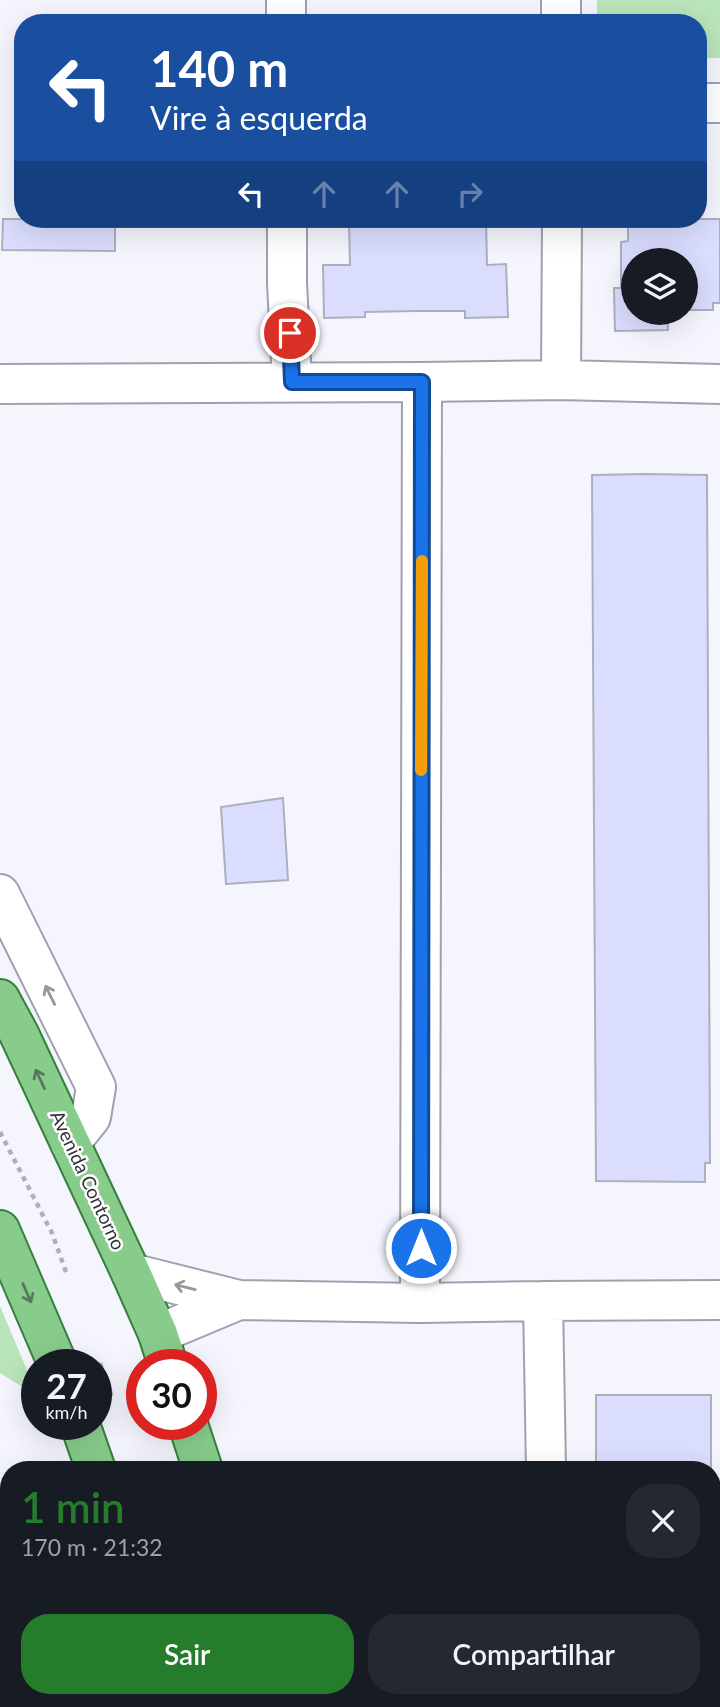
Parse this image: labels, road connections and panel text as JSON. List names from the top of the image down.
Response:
{
  "streets": {
    "main road": ["Avenida Contorno"]
  },
  "one_way": ["Avenida Contorno"],
  "page": {
    "turn": ["140 m", "Vire à esquerda"],
    "speed": "27 km/h",
    "limit": "30",
    "heading": ["1 min", "170 m · 21:32"],
    "buttons": ["Sair", "Compartilhar"]
  }
}
